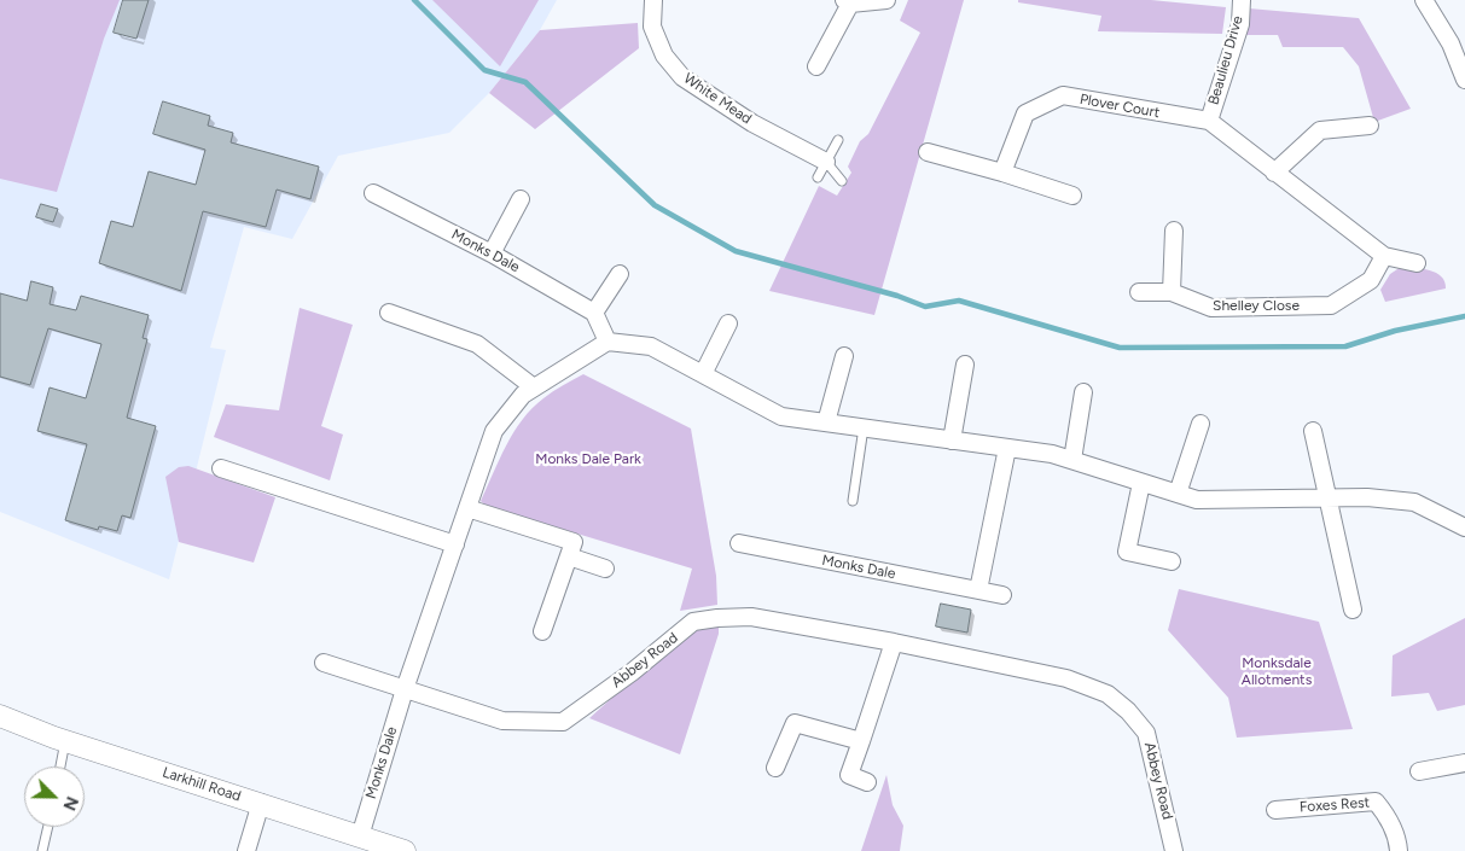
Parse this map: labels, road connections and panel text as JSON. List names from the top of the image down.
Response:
{
  "streets": {
    "street": [
      "Beaulieu Drive",
      "White Mead",
      "Plover Court",
      "Monks Dale",
      "Shelley Close",
      "Abbey Road",
      "Larkhill Road",
      "Foxes Rest"
    ]
  },
  "crossings": [
    ["Beaulieu Drive", "Plover Court"],
    ["Monks Dale", "Abbey Road"],
    ["Monks Dale", "Larkhill Road"]
  ],
  "parks": ["Monks Dale Park", "Monksdale Allotments"],
  "north": "bottom right"
}
